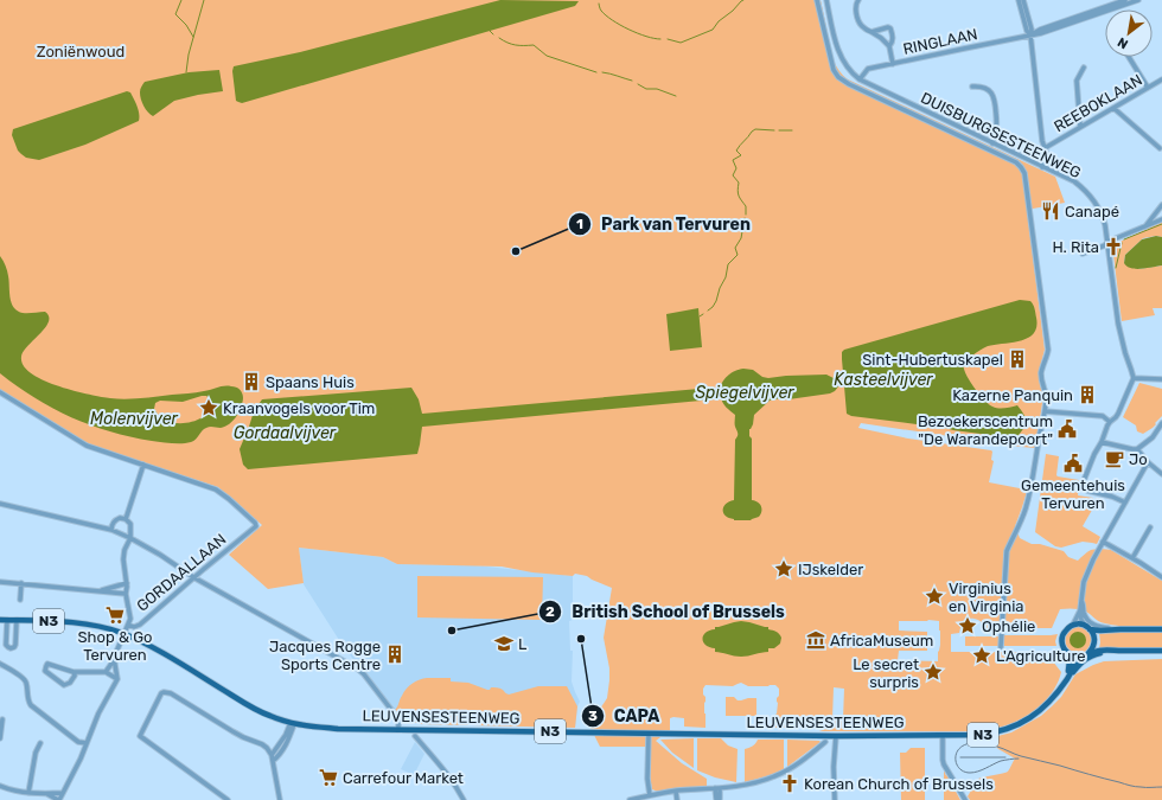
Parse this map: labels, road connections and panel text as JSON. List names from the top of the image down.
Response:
{
  "streets": {
    "main road": ["N3", "LEUVENSESTEENWEG"],
    "street": [
      "RINGLAAN",
      "REEBOKLAAN",
      "DUISBURGSESTEENWEG",
      "GORDAALLAAN"
    ]
  },
  "crossings": [
    ["RINGLAAN", "DUISBURGSESTEENWEG"],
    ["GORDAALLAAN", "LEUVENSESTEENWEG"],
    ["N3", "LEUVENSESTEENWEG"]
  ],
  "water": [
    "Kasteelvijver",
    "Spiegelvijver",
    "Molenvijver",
    "Gordaalvijver"
  ],
  "parks": ["Zoniënwoud"],
  "places": {
    "restaurant": ["Canapé"],
    "church": ["H. Rita", "Korean Church of Brussels"],
    "other": ["Park van Tervuren", "British School of Brussels", "CAPA"],
    "building": [
      "Sint-Hubertuskapel",
      "Spaans Huis",
      "Kazerne Panquin",
      "Jacques Rogge Sports Centre"
    ],
    "place": [
      "Kraanvogels voor Tim",
      "IJskelder",
      "Virginius en Virginia",
      "Ophélie",
      "L'Agriculture",
      "Le secret surpris"
    ],
    "public building": ["Bezoekerscentrum \"De Warandepoort\"", "Gemeentehuis Tervuren"],
    "cafe": ["Jo"],
    "supermarket": ["Shop & Go Tervuren", "Carrefour Market"],
    "museum": ["AfricaMuseum"],
    "school or university": ["L"]
  },
  "north": "bottom left"
}
